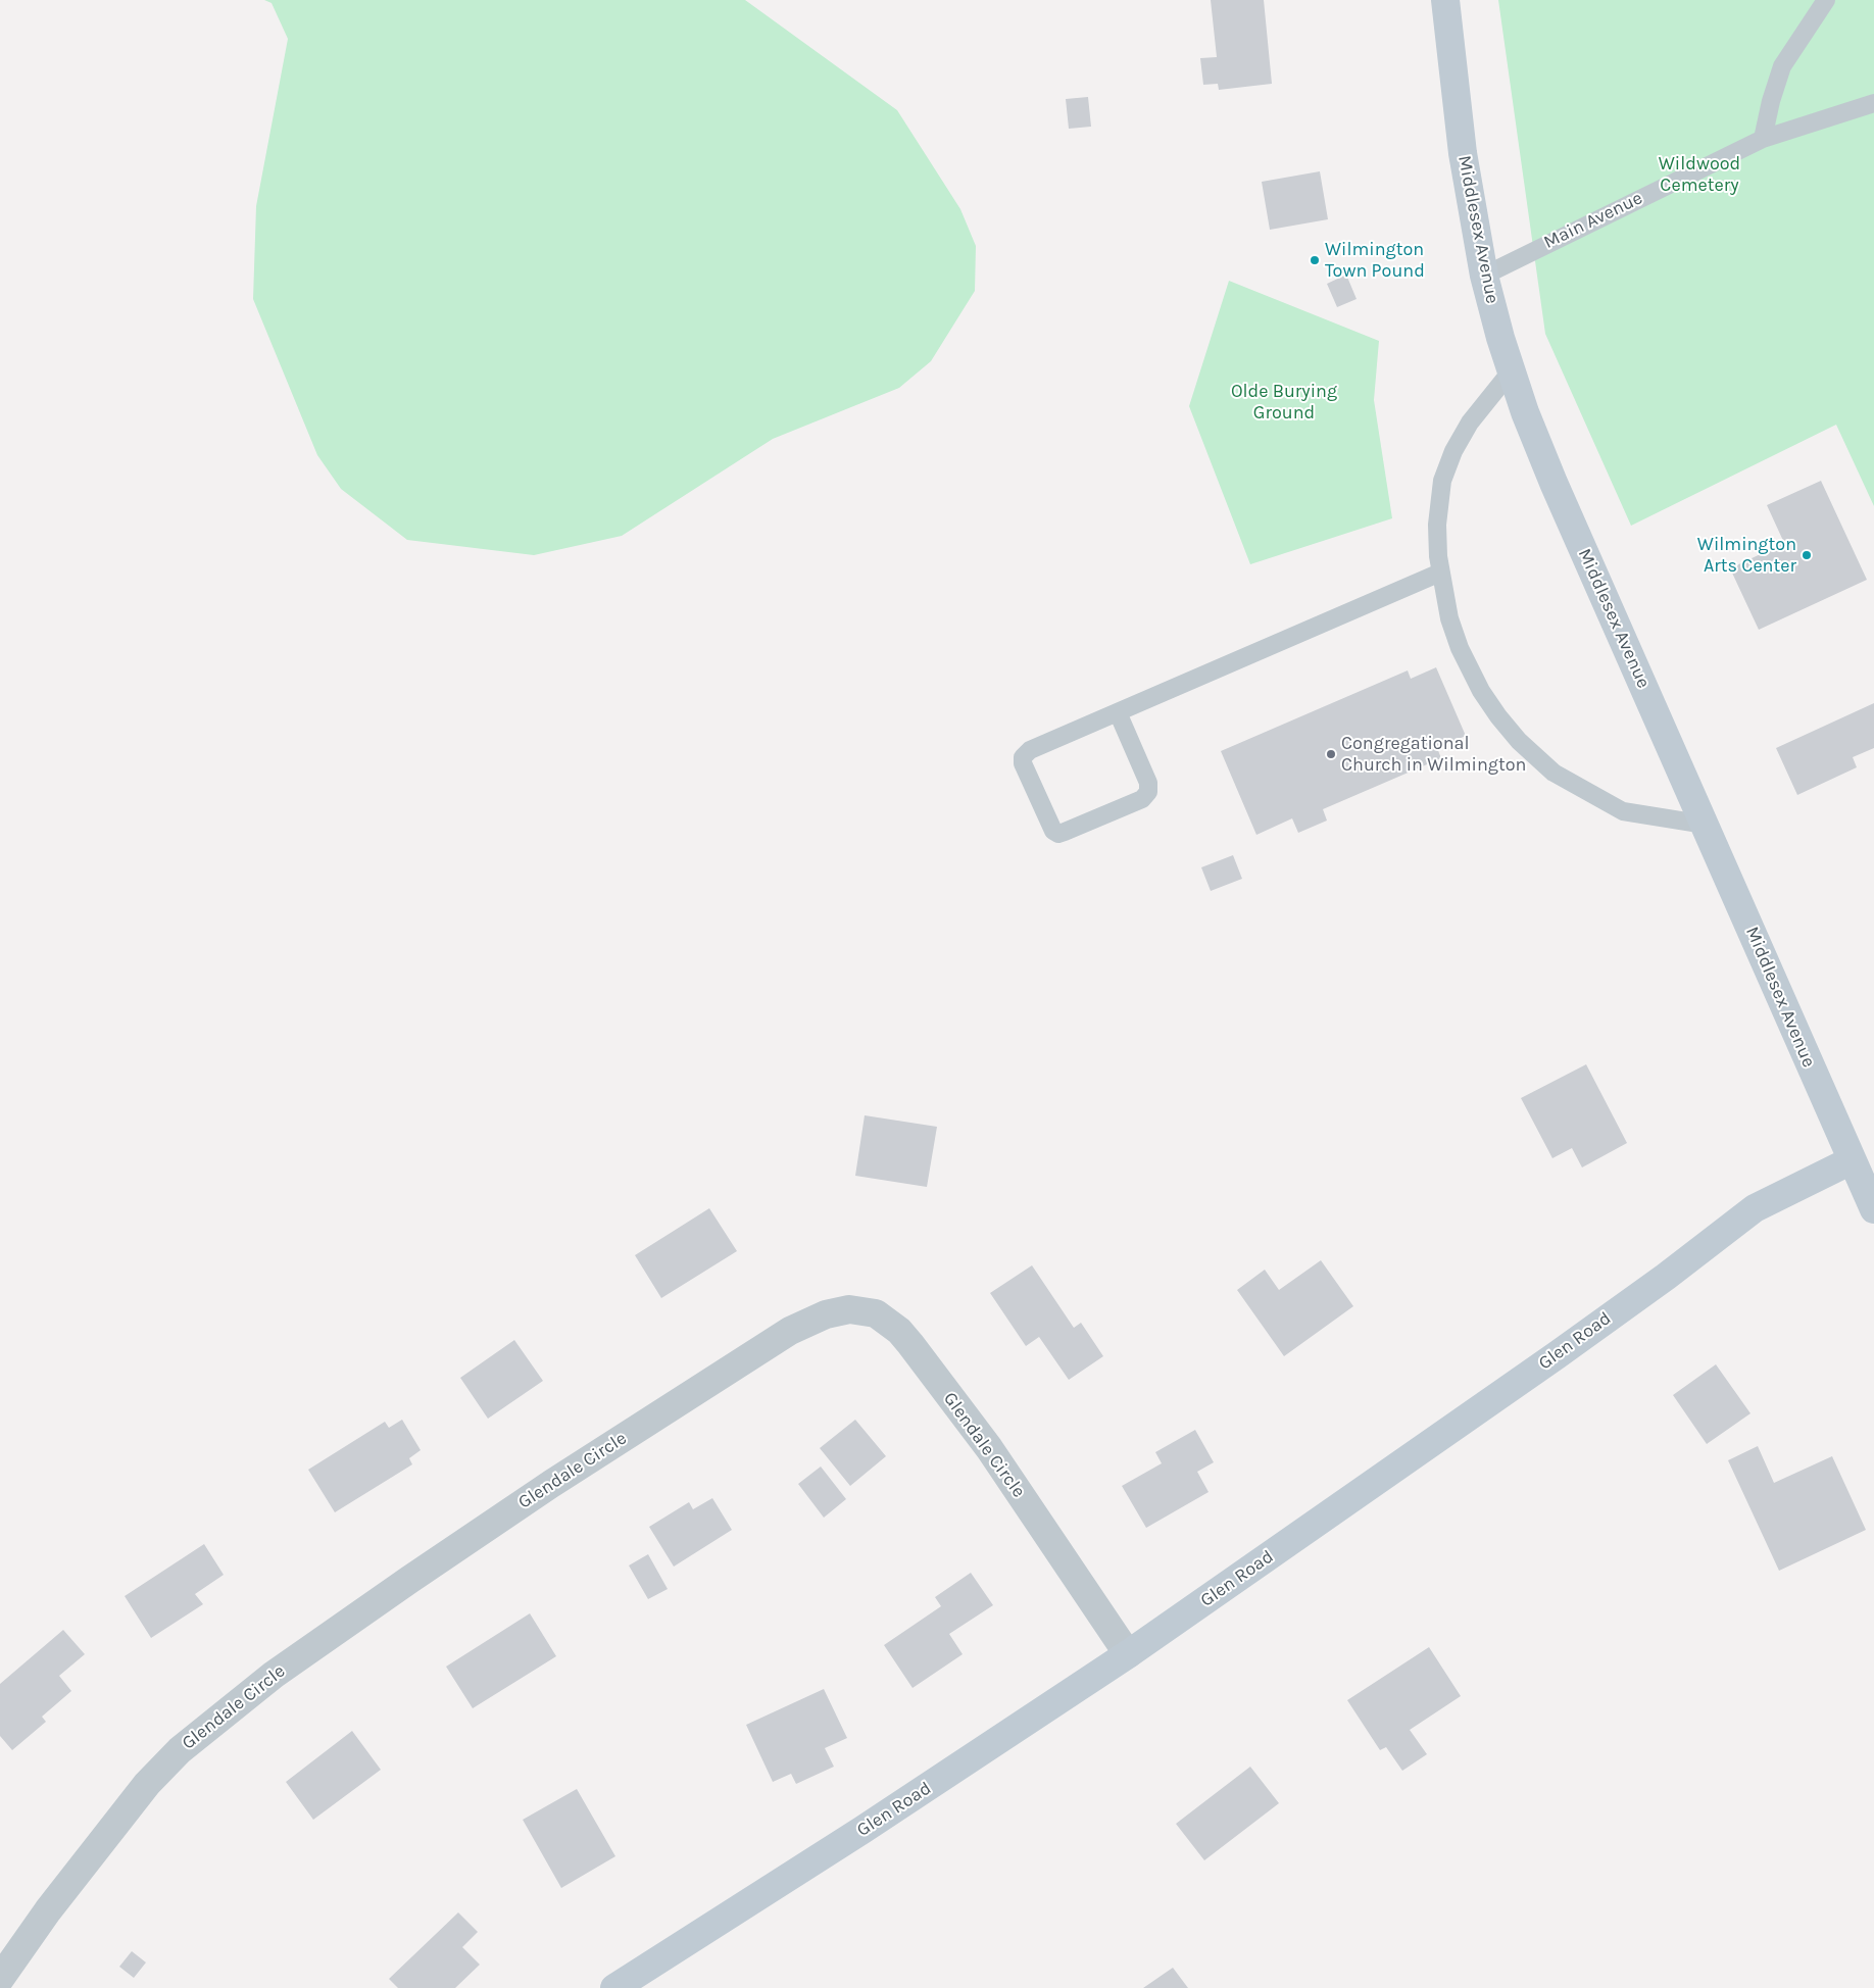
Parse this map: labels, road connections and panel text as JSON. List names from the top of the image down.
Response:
{
  "streets": {
    "street": ["Middlesex Avenue", "Glen Road", "Glendale Circle"],
    "lane": ["Main Avenue"]
  },
  "crossings": [
    ["Main Avenue", "Middlesex Avenue"],
    ["Middlesex Avenue", "Glen Road"],
    ["Glen Road", "Glendale Circle"]
  ],
  "parks": ["Wildwood Cemetery", "Olde Burying Ground"],
  "places": ["Wilmington Town Pound", "Wilmington Arts Center", "Congregational Church in Wilmington"]
}
